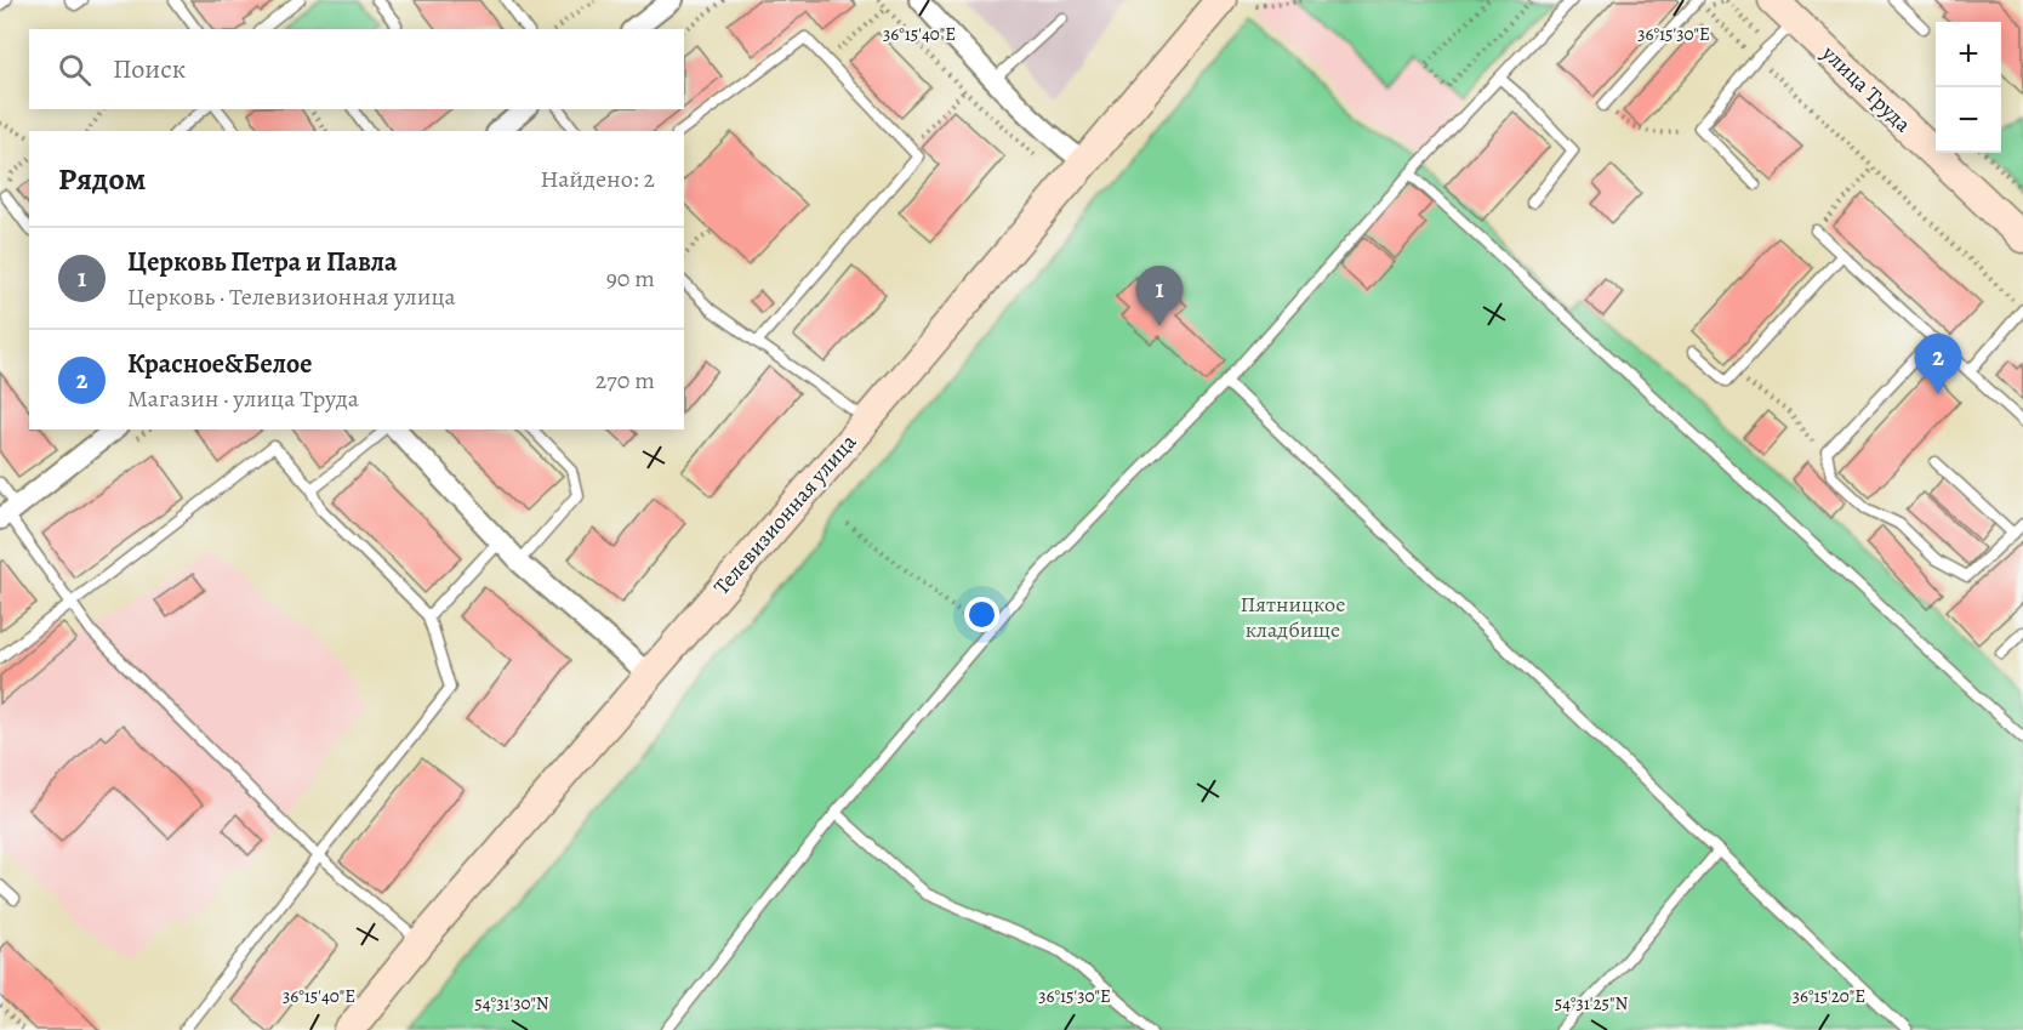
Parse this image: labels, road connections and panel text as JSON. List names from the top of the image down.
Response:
{
  "streets": {
    "main road": ["улица Труда", "Телевизионная улица"]
  },
  "parks": ["Пятницкое кладбище"],
  "page": {
    "map_buttons": ["+", "−"],
    "search": "Поиск",
    "heading": ["Рядом", "Найдено: 2"],
    "list": [
      {
        "mark": "1",
        "name": "Церковь Петра и Павла",
        "note": "Церковь · Телевизионная улица",
        "value": "90 m"
      },
      {
        "mark": "2",
        "name": "Красное&Белое",
        "note": "Магазин · улица Труда",
        "value": "270 m"
      }
    ],
    "pins": ["1", "2"]
  },
  "coordinates": [
    "36°15'30\"E",
    "36°15'40\"E",
    "36°15'20\"E",
    "54°31'30\"N",
    "54°31'25\"N"
  ]
}
